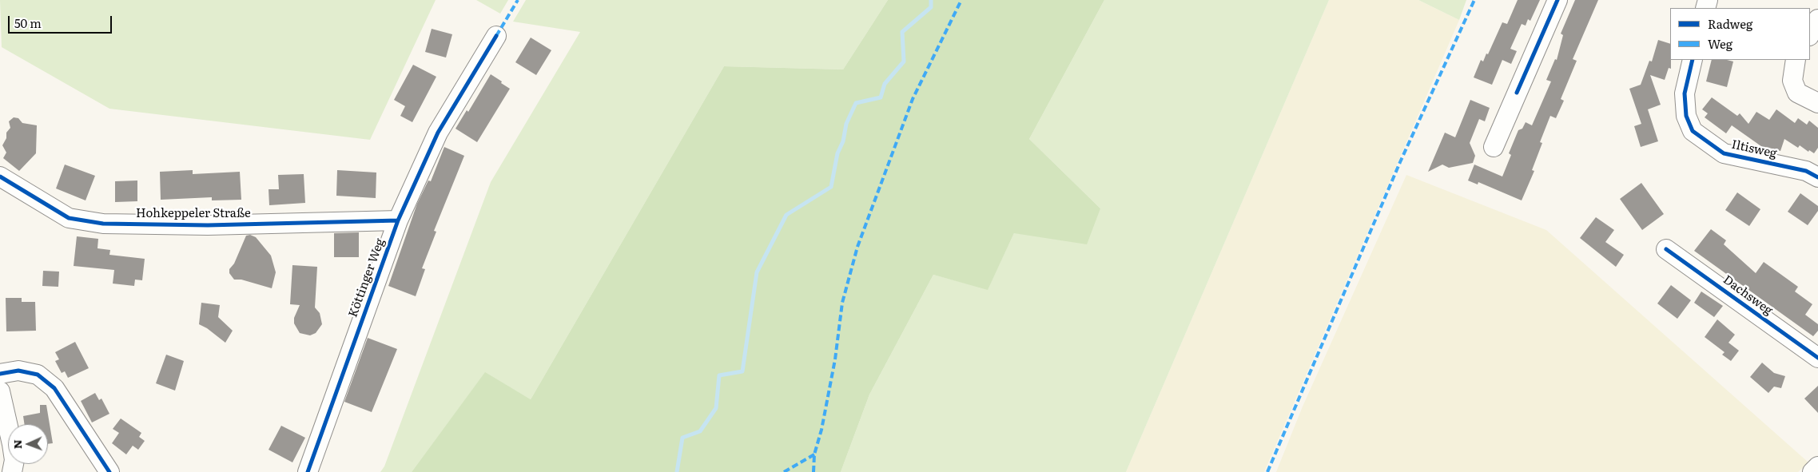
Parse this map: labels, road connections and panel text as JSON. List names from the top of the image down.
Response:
{
  "streets": {
    "street": [
      "Iltisweg",
      "Hohkeppeler Straße",
      "Köttinger Weg",
      "Dachsweg"
    ]
  },
  "crossings": [
    ["Hohkeppeler Straße", "Köttinger Weg"]
  ],
  "legend": ["Radweg", "Weg"],
  "scale_bar": "50 m",
  "north": "left"
}
